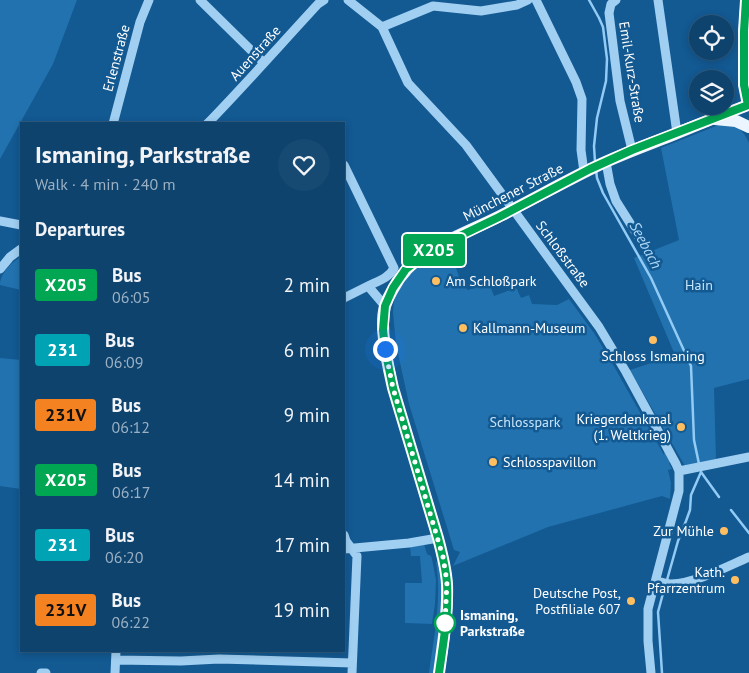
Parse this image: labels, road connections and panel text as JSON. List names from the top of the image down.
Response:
{
  "streets": {
    "main road": ["Münchener Straße"],
    "street": [
      "Auenstraße",
      "Erlenstraße",
      "Emil-Kurz-Straße",
      "Schloßstraße"
    ]
  },
  "crossings": [
    ["Emil-Kurz-Straße", "Münchener Straße"],
    ["Münchener Straße", "Schloßstraße"]
  ],
  "water": ["Seebach"],
  "parks": ["Hain", "Schlosspark"],
  "places": [
    "Am Schloßpark",
    "Kallmann-Museum",
    "Schloss Ismaning",
    "Kriegerdenkmal (1. Weltkrieg)",
    "Schlosspavillon",
    "Zur Mühle",
    "Kath. Pfarrzentrum",
    "Deutsche Post, Postfiliale 607",
    "Ismaning, Parkstraße"
  ],
  "lines": ["bus line X205"],
  "page": {
    "on_map": "X205",
    "heading": [
      ["Ismaning, Parkstraße", "Walk · 4 min · 240 m"],
      "Departures"
    ],
    "list": [
      {
        "mark": "X205",
        "name": "Bus",
        "note": "06:05",
        "value": "2 min"
      },
      {
        "mark": "231",
        "name": "Bus",
        "note": "06:09",
        "value": "6 min"
      },
      {
        "mark": "231V",
        "name": "Bus",
        "note": "06:12",
        "value": "9 min"
      },
      {
        "mark": "X205",
        "name": "Bus",
        "note": "06:17",
        "value": "14 min"
      },
      {
        "mark": "231",
        "name": "Bus",
        "note": "06:20",
        "value": "17 min"
      },
      {
        "mark": "231V",
        "name": "Bus",
        "note": "06:22",
        "value": "19 min"
      }
    ]
  }
}
